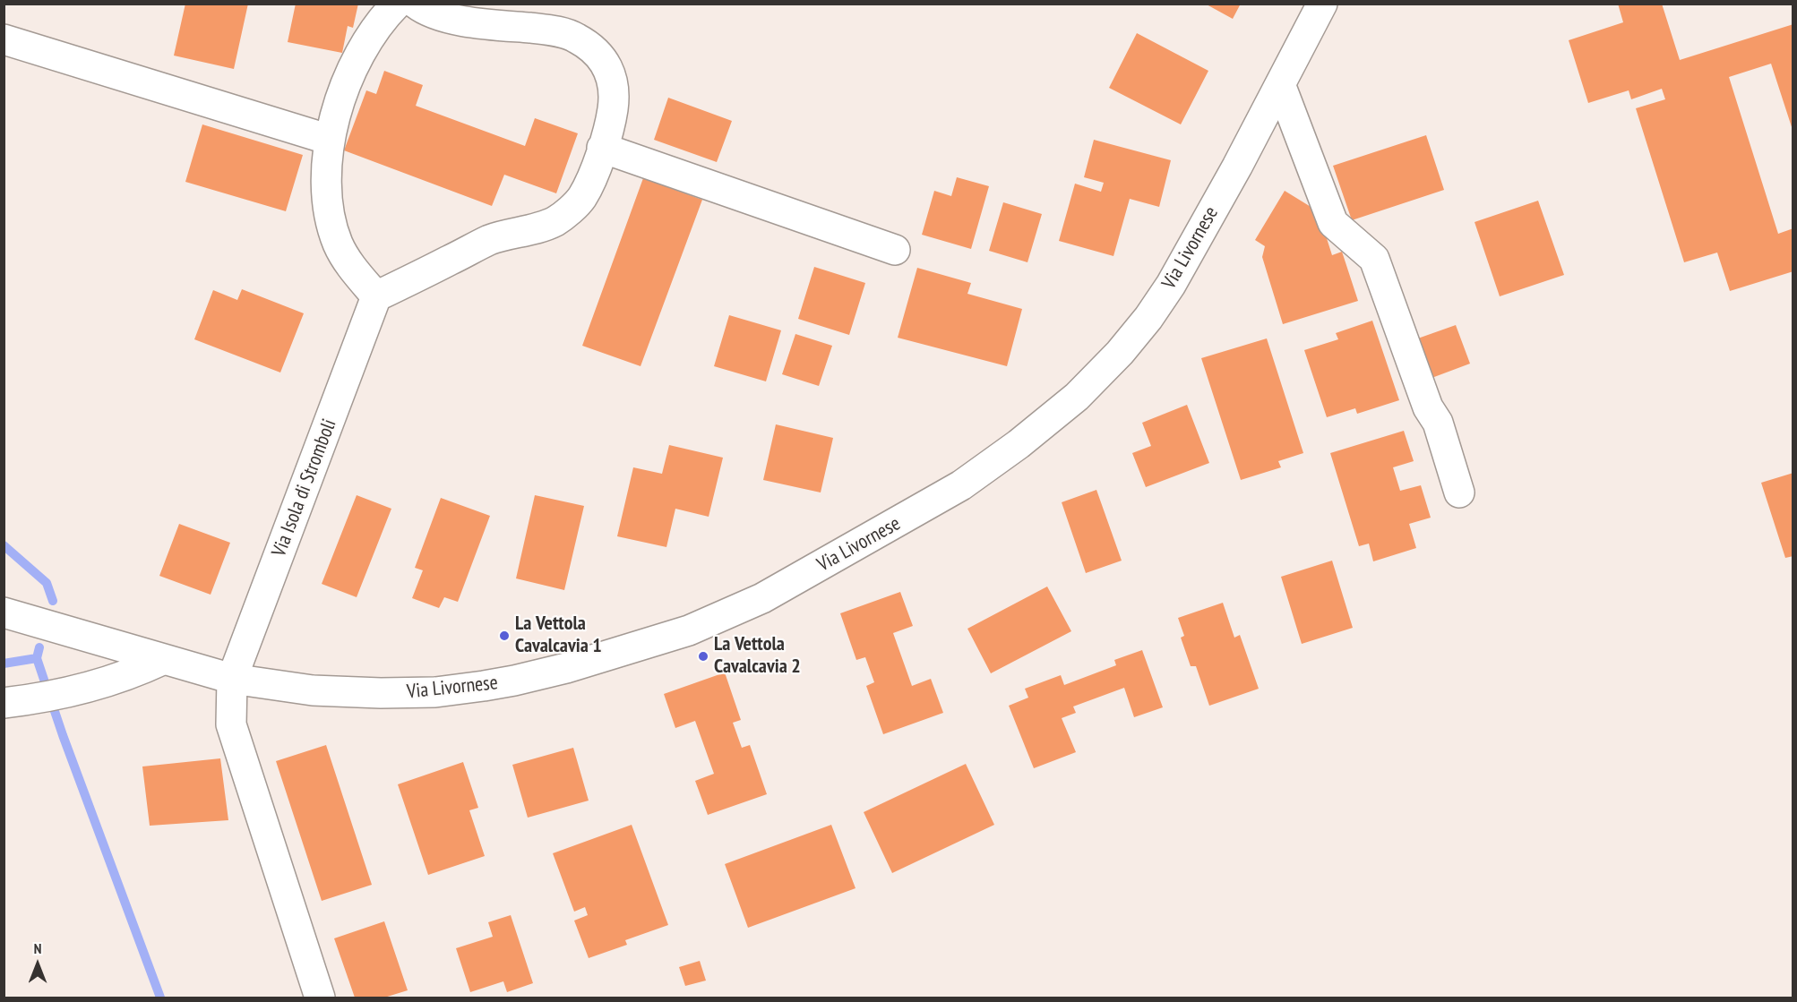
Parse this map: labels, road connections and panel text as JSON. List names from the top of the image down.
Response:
{
  "streets": {
    "street": ["Via Livornese", "Via Isola di Stromboli"]
  },
  "crossings": [
    ["Via Livornese", "Via Isola di Stromboli"]
  ],
  "places": ["La Vettola Cavalcavia 1", "La Vettola Cavalcavia 2"],
  "north": "top"
}
